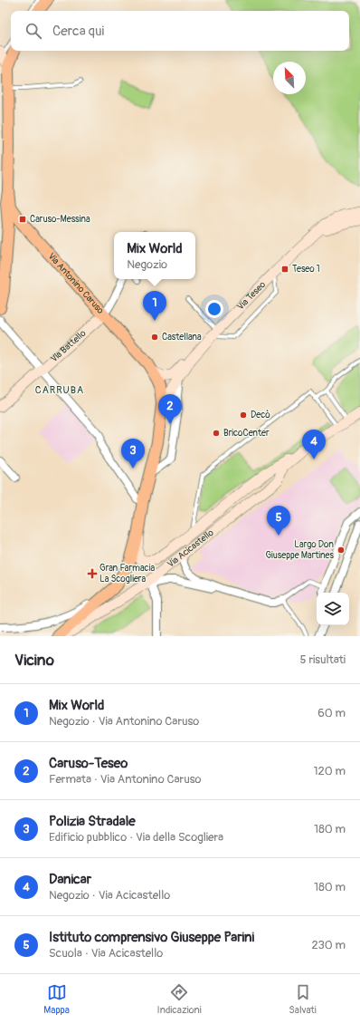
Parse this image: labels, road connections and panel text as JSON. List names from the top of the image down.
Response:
{
  "streets": {
    "main road": [
      "Via Antonino Caruso",
      "Via Teseo",
      "Via Battello",
      "Via Acicastello"
    ]
  },
  "crossings": [
    ["Via Antonino Caruso", "Via Battello"]
  ],
  "districts": ["CARRUBA"],
  "places": {
    "transit": ["Caruso-Messina", "Teseo 1"],
    "other": [
      "Castellana",
      "Decò",
      "BricoCenter",
      "Largo Don Giuseppe Martines"
    ],
    "health": ["Gran Farmacia La Scogliera"]
  },
  "north": "top left",
  "page": {
    "search": "Cerca qui",
    "popup": ["Mix World", "Negozio"],
    "pins": [
      "1",
      "2",
      "4",
      "3",
      "5"
    ],
    "heading": ["Vicino", "5 risultati"],
    "list": [
      {
        "mark": "1",
        "name": "Mix World",
        "note": "Negozio · Via Antonino Caruso",
        "value": "60 m"
      },
      {
        "mark": "2",
        "name": "Caruso-Teseo",
        "note": "Fermata · Via Antonino Caruso",
        "value": "120 m"
      },
      {
        "mark": "3",
        "name": "Polizia Stradale",
        "note": "Edificio pubblico · Via della Scogliera",
        "value": "180 m"
      },
      {
        "mark": "4",
        "name": "Danicar",
        "note": "Negozio · Via Acicastello",
        "value": "180 m"
      },
      {
        "mark": "5",
        "name": "Istituto comprensivo Giuseppe Parini",
        "note": "Scuola · Via Acicastello",
        "value": "230 m"
      }
    ],
    "nav": ["Mappa", "Indicazioni", "Salvati"]
  }
}
